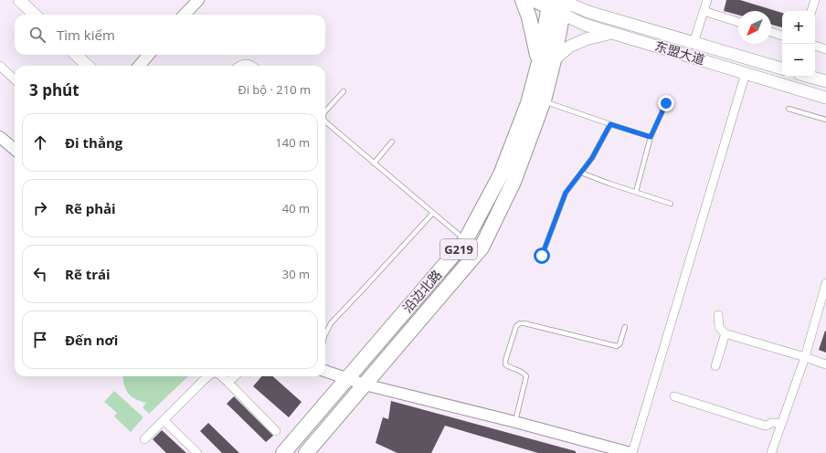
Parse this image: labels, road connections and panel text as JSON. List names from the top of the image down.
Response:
{
  "streets": {
    "highway": ["东盟大道", "G219", "沿边北路"]
  },
  "crossings": [
    ["东盟大道", "沿边北路"]
  ],
  "north": "bottom left",
  "page": {
    "map_buttons": ["+", "−"],
    "search": "Tìm kiếm",
    "heading": ["3 phút", "Đi bộ · 210 m"],
    "list": [
      ["Đi thẳng", "140 m"],
      ["Rẽ phải", "40 m"],
      ["Rẽ trái", "30 m"],
      "Đến nơi"
    ]
  }
}
